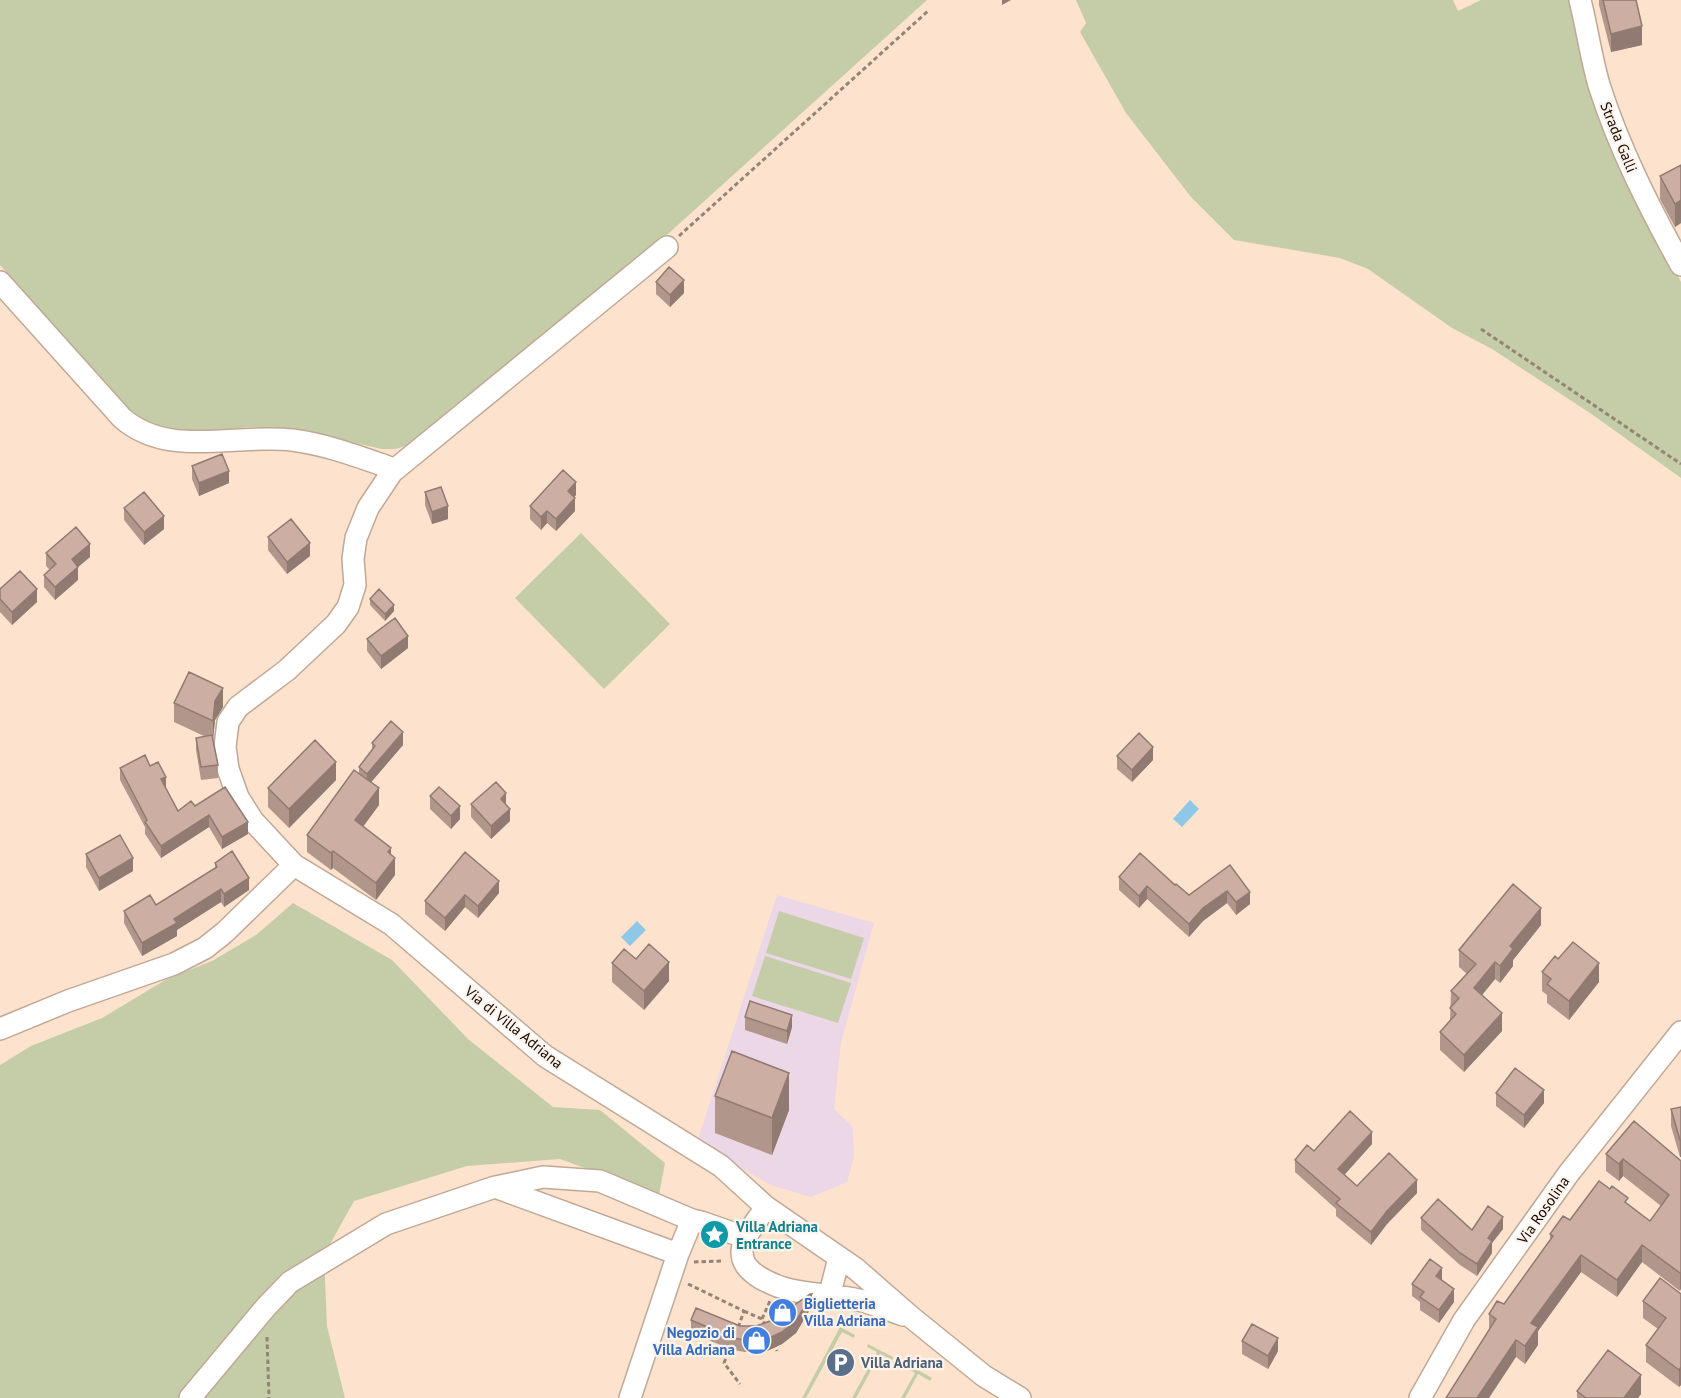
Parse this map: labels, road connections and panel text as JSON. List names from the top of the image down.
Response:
{
  "streets": {
    "street": ["Strada Galli", "Via di Villa Adriana", "Via Rosolina"]
  },
  "places": {
    "place": ["Villa Adriana Entrance"],
    "shop": ["Biglietteria Villa Adriana", "Negozio di Villa Adriana"],
    "parking": ["Villa Adriana"]
  }
}
